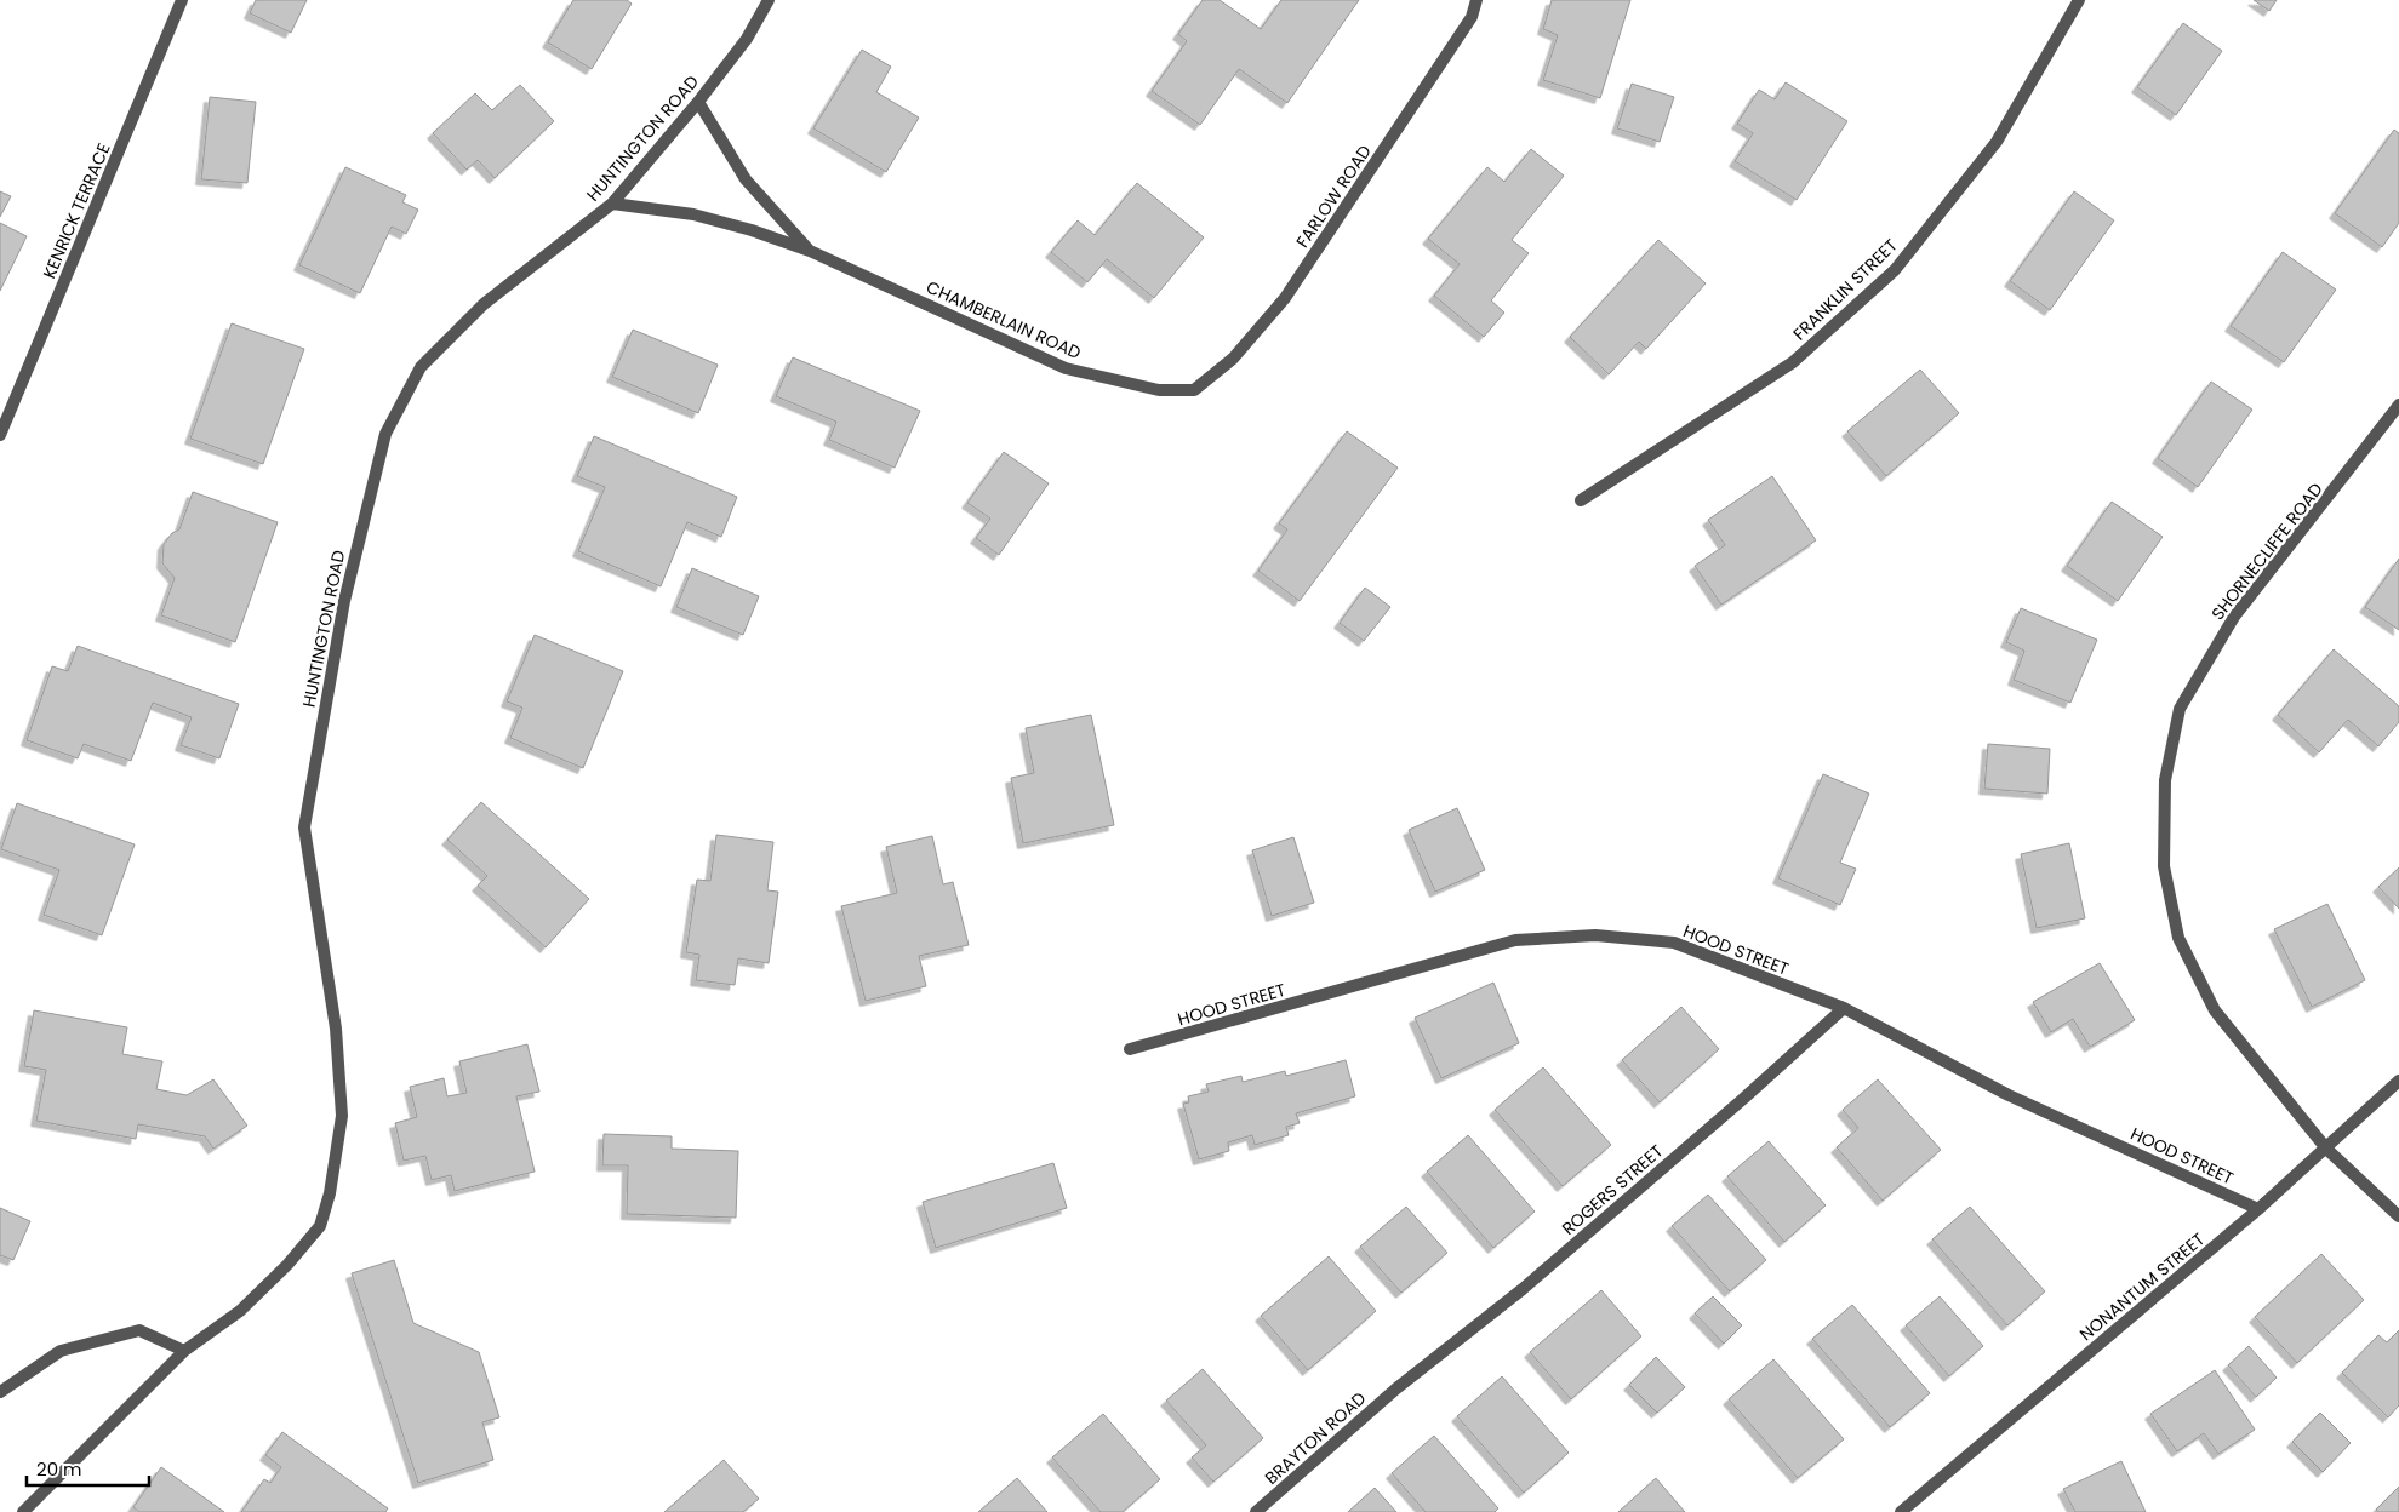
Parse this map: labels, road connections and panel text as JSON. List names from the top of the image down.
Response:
{
  "streets": {
    "street": [
      "HUNTINGTON ROAD",
      "FARLOW ROAD",
      "KENRICK TERRACE",
      "FRANKLIN STREET",
      "CHAMBERLAIN ROAD",
      "SHORNECLIFFE ROAD",
      "HOOD STREET",
      "ROGERS STREET",
      "NONANTUM STREET",
      "BRAYTON ROAD"
    ]
  },
  "crossings": [
    ["HUNTINGTON ROAD", "CHAMBERLAIN ROAD"],
    ["FARLOW ROAD", "CHAMBERLAIN ROAD"],
    ["SHORNECLIFFE ROAD", "NONANTUM STREET"],
    ["HOOD STREET", "ROGERS STREET"],
    ["HOOD STREET", "NONANTUM STREET"],
    ["ROGERS STREET", "BRAYTON ROAD"]
  ],
  "scale_bar": "20 m"
}
